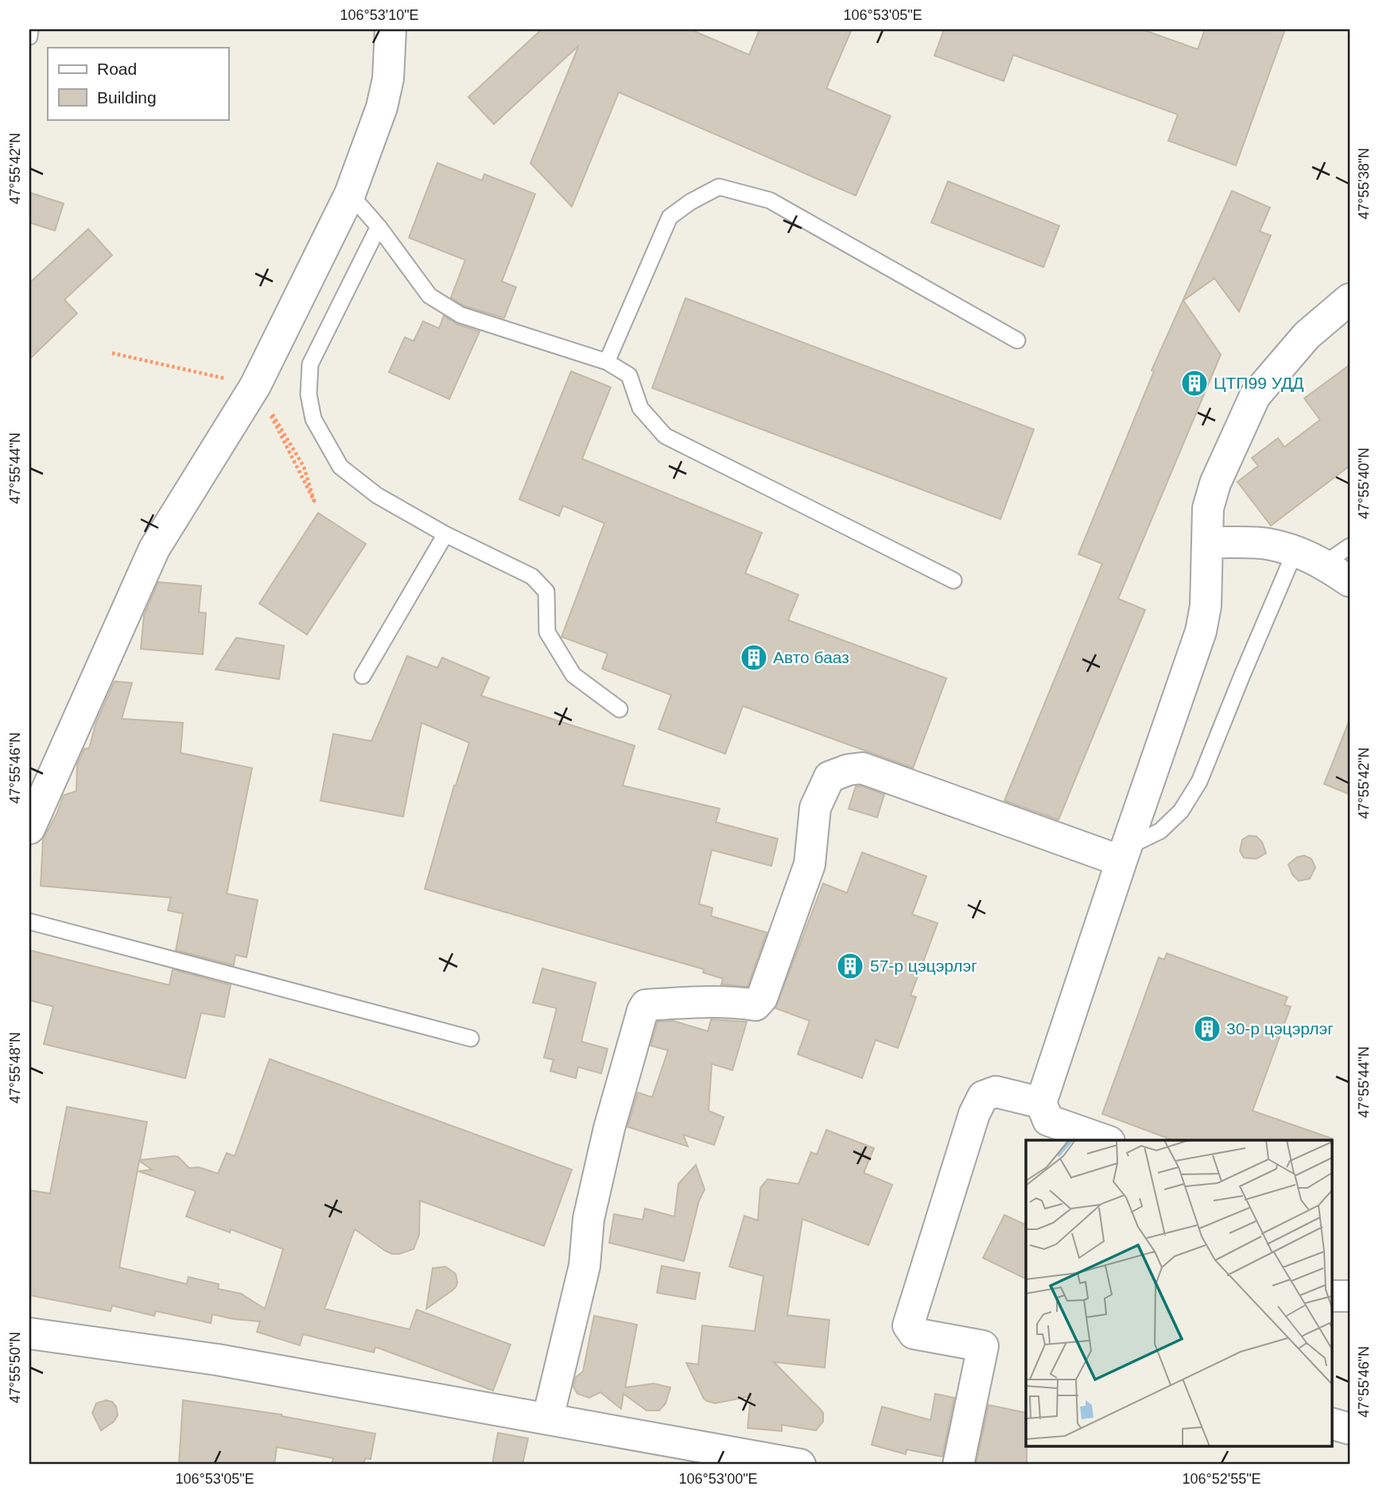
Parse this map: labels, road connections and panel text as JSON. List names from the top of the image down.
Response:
{
  "places": {
    "building": [
      "ЦТП99 УДД",
      "Авто бааз",
      "57-р цэцэрлэг",
      "30-р цэцэрлэг"
    ]
  },
  "legend": ["Road", "Building"],
  "coordinates": [
    "106°53'10\"E",
    "106°53'05\"E",
    "47°55'42\"N",
    "47°55'38\"N",
    "47°55'44\"N",
    "47°55'40\"N",
    "47°55'46\"N",
    "47°55'48\"N",
    "47°55'50\"N",
    "106°53'00\"E",
    "106°52'55\"E"
  ]
}
